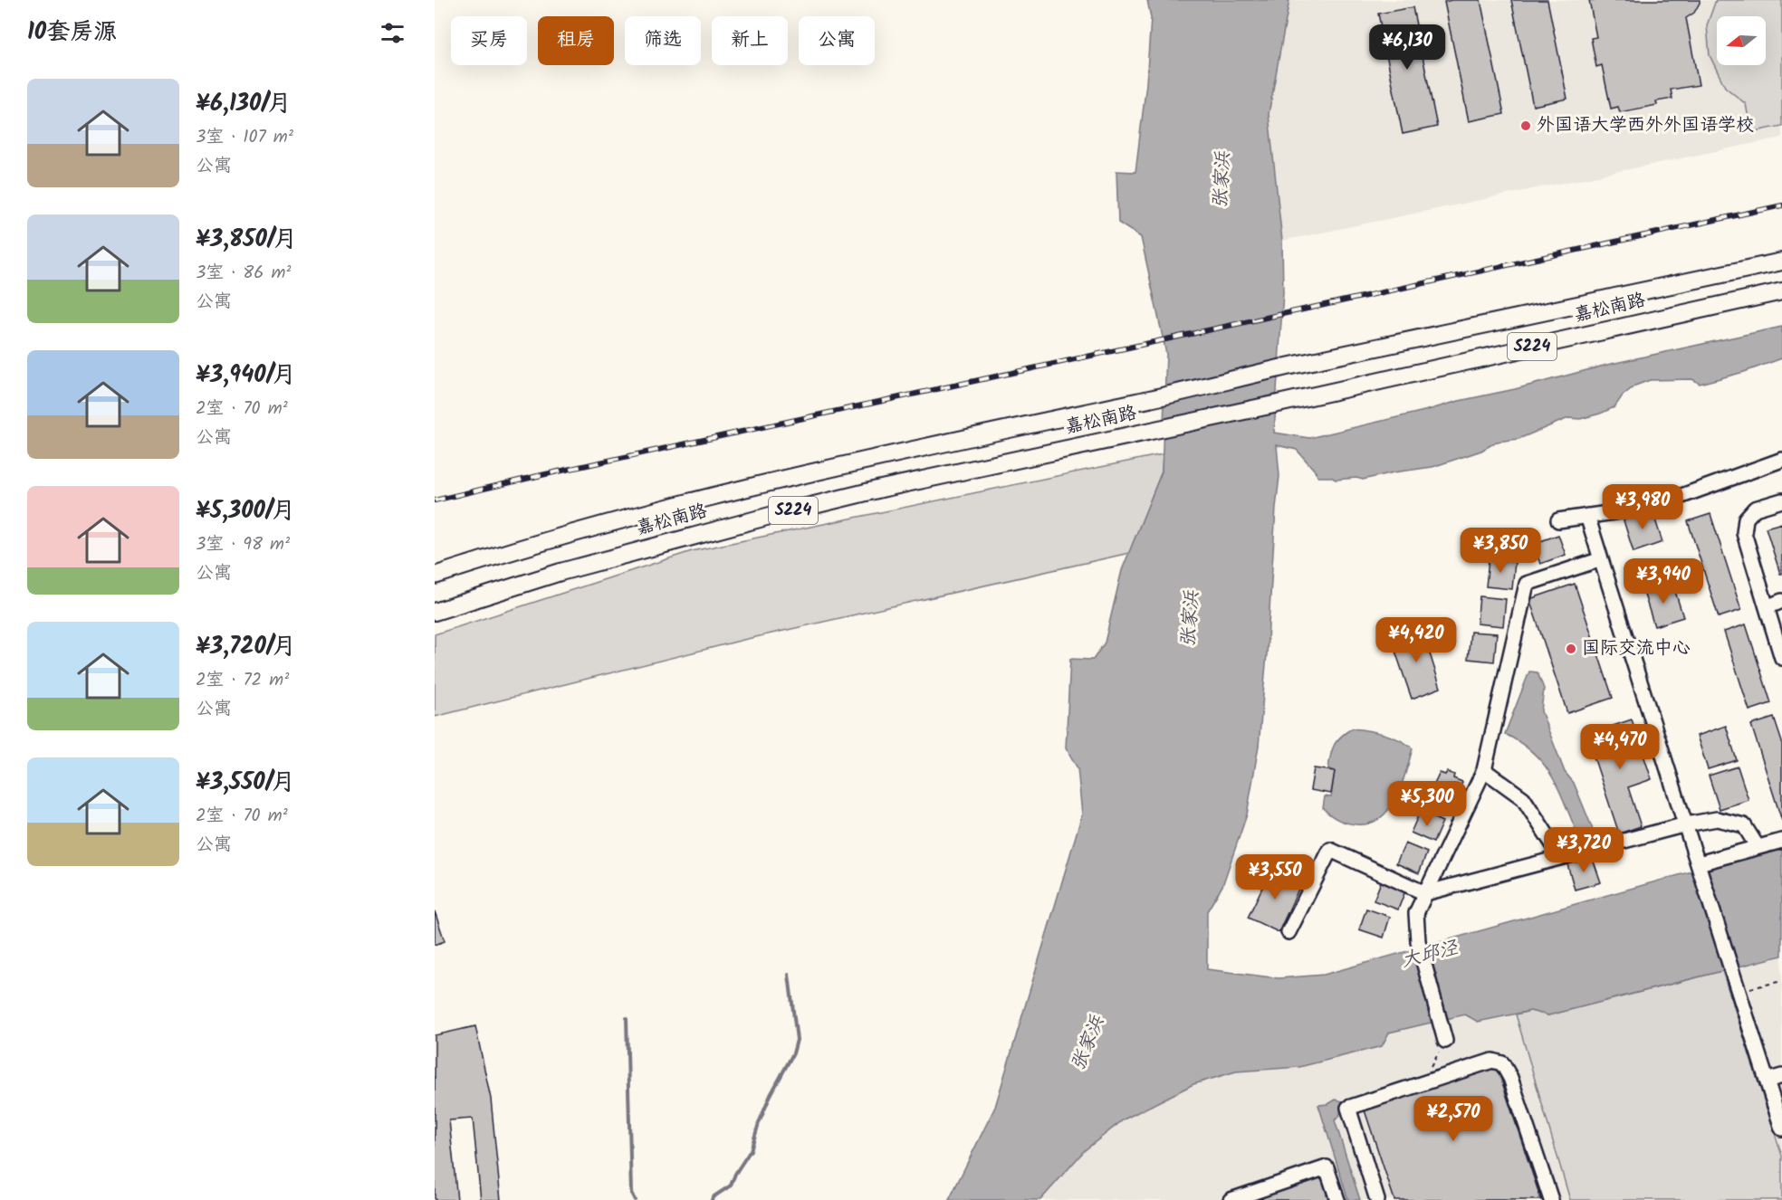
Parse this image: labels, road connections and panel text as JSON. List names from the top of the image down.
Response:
{
  "streets": {
    "main road": ["嘉松南路", "S224"]
  },
  "water": ["张家浜", "大邱泾"],
  "places": ["外国语大学西外外国语学校", "国际交流中心"],
  "north": "left",
  "page": {
    "heading": "10套房源",
    "chip": [
      "买房",
      "租房",
      "筛选",
      "新上",
      "公寓"
    ],
    "price": [
      "¥6,130",
      "¥3,980",
      "¥3,850",
      "¥3,940",
      "¥4,420",
      "¥4,470",
      "¥5,300",
      "¥3,720",
      "¥3,550",
      "¥2,570"
    ],
    "list": [
      {
        "name": "¥6,130/月",
        "note": "3室 · 107 m² · 公寓"
      },
      {
        "name": "¥3,850/月",
        "note": "3室 · 86 m² · 公寓"
      },
      {
        "name": "¥3,940/月",
        "note": "2室 · 70 m² · 公寓"
      },
      {
        "name": "¥5,300/月",
        "note": "3室 · 98 m² · 公寓"
      },
      {
        "name": "¥3,720/月",
        "note": "2室 · 72 m² · 公寓"
      },
      {
        "name": "¥3,550/月",
        "note": "2室 · 70 m² · 公寓"
      }
    ]
  }
}
